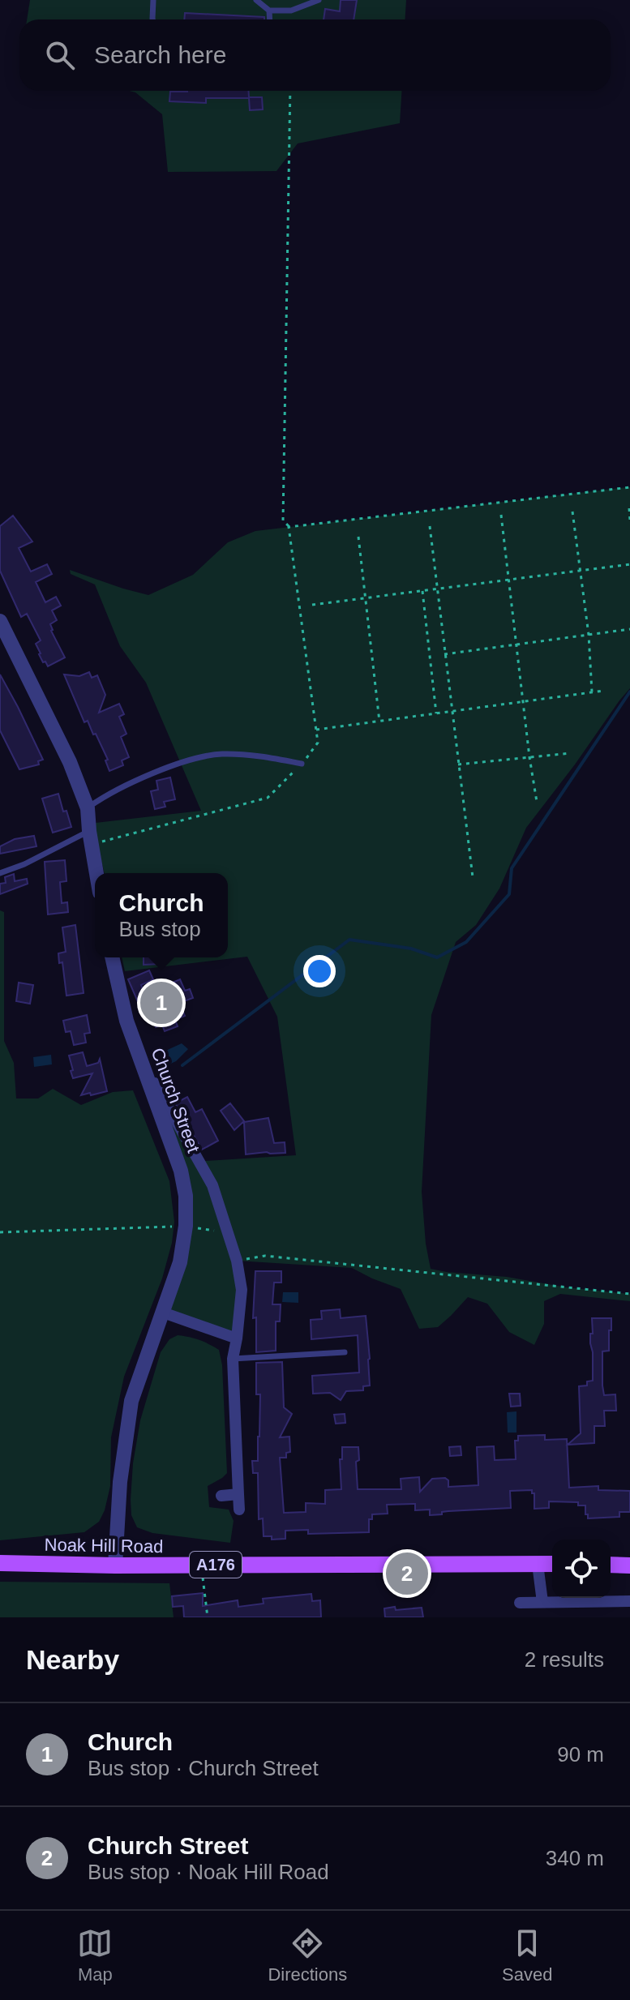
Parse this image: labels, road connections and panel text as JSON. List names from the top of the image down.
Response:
{
  "streets": {
    "main road": ["Noak Hill Road", "A176"],
    "street": ["Church Street"]
  },
  "crossings": [
    ["Church Street", "Noak Hill Road"]
  ],
  "page": {
    "search": "Search here",
    "popup": ["Church", "Bus stop"],
    "pins": ["1", "2"],
    "heading": ["Nearby", "2 results"],
    "list": [
      {
        "mark": "1",
        "name": "Church",
        "note": "Bus stop · Church Street",
        "value": "90 m"
      },
      {
        "mark": "2",
        "name": "Church Street",
        "note": "Bus stop · Noak Hill Road",
        "value": "340 m"
      }
    ],
    "nav": ["Map", "Directions", "Saved"]
  }
}
